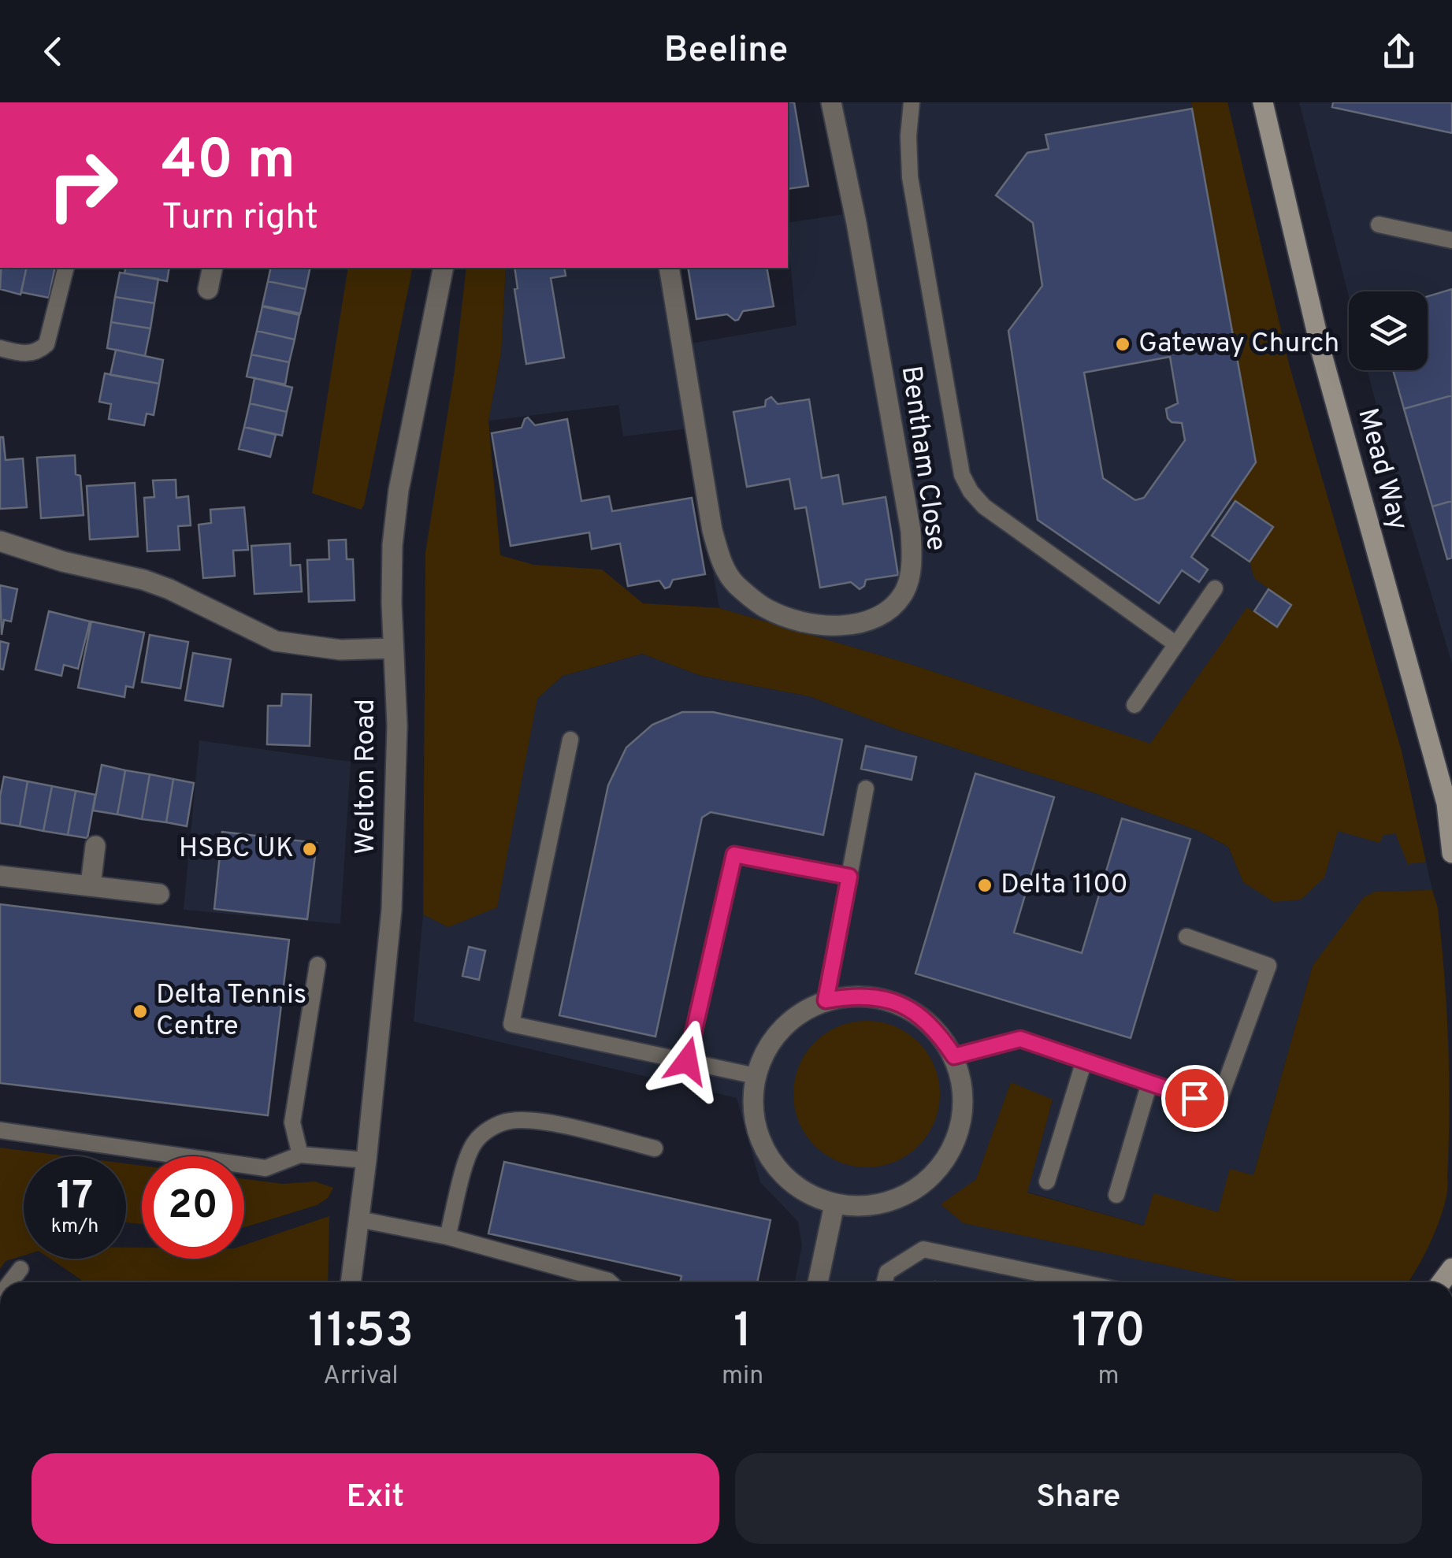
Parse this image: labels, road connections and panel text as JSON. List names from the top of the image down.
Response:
{
  "streets": {
    "main road": ["Mead Way"],
    "street": ["Bentham Close", "Welton Road"]
  },
  "places": [
    "Gateway Church",
    "HSBC UK",
    "Delta 1100",
    "Delta Tennis Centre"
  ],
  "page": {
    "header": "Beeline",
    "turn": ["40 m", "Turn right"],
    "speed": "17 km/h",
    "limit": "20",
    "eta": [
      "11:53",
      "Arrival",
      "1",
      "min",
      "170",
      "m"
    ],
    "buttons": ["Exit", "Share"]
  }
}
